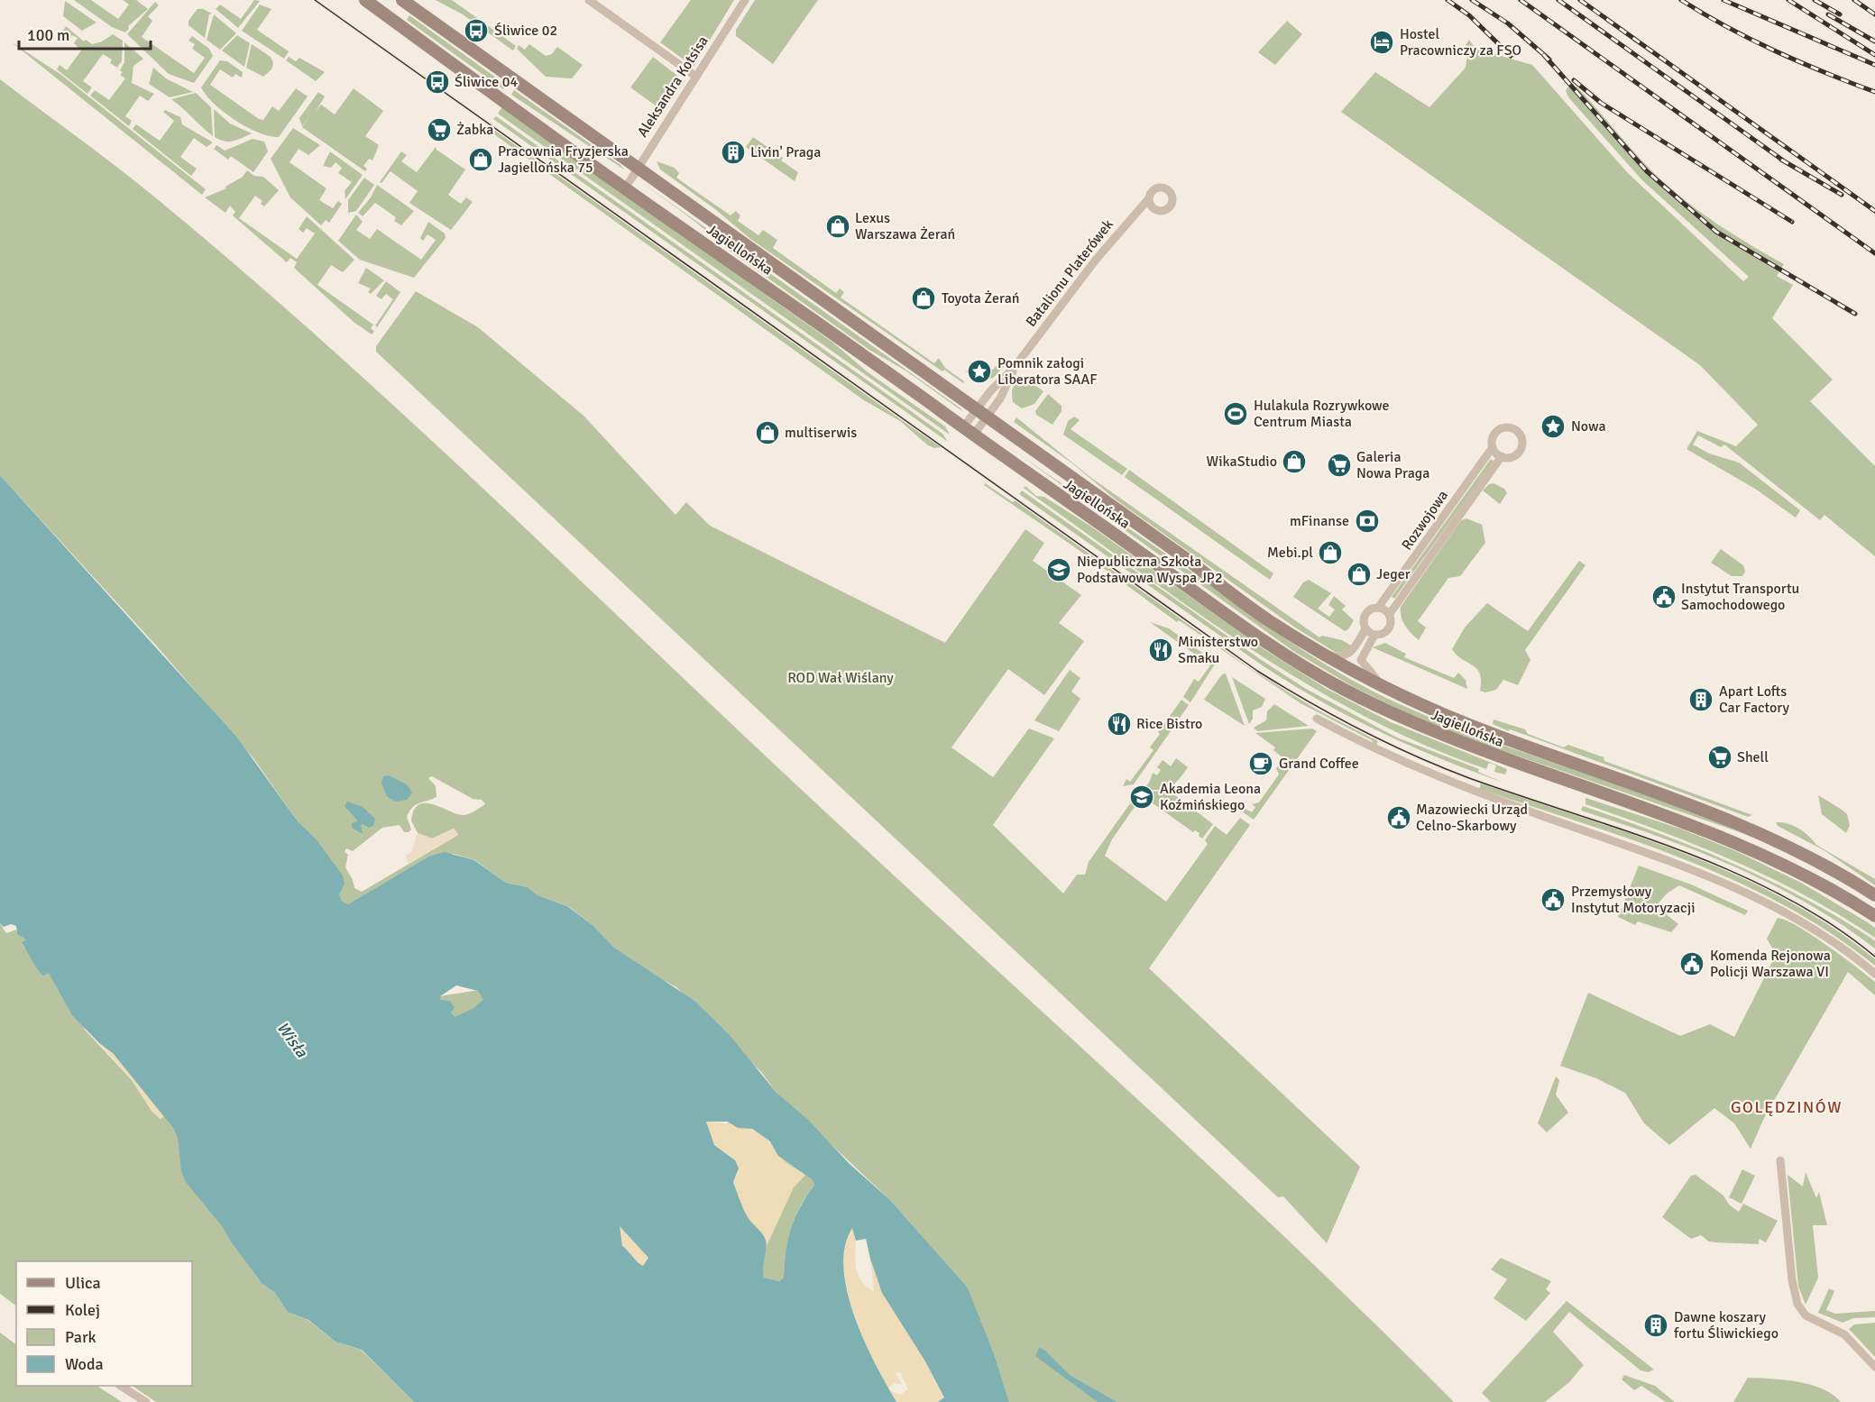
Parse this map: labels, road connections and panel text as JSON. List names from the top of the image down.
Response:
{
  "streets": {
    "main road": ["Jagiellońska"],
    "street": ["Aleksandra Kotsisa", "Batalionu Platerówek", "Rozwojowa"]
  },
  "crossings": [
    ["Aleksandra Kotsisa", "Jagiellońska"],
    ["Jagiellońska", "Batalionu Platerówek"],
    ["Jagiellońska", "Rozwojowa"]
  ],
  "districts": ["GOLĘDZINÓW"],
  "water": ["Wisła"],
  "parks": ["ROD Wał Wiślany"],
  "places": {
    "bus stop": ["Śliwice 02", "Śliwice 04"],
    "hotel": ["Hostel Pracowniczy za FSO"],
    "supermarket": ["Żabka", "Galeria Nowa Praga", "Shell"],
    "building": ["Livin' Praga", "Apart Lofts Car Factory", "Dawne koszary fortu Śliwickiego"],
    "shop": [
      "Pracownia Fryzjerska Jagiellońska 75",
      "Lexus Warszawa Żerań",
      "Toyota Żerań",
      "multiserwis",
      "WikaStudio",
      "Mebi.pl",
      "Jeger"
    ],
    "place": ["Pomnik załogi Liberatora SAAF", "Nowa"],
    "sports": ["Hulakula Rozrywkowe Centrum Miasta"],
    "bank": ["mFinanse"],
    "school or university": ["Niepubliczna Szkoła Podstawowa Wyspa JP2", "Akademia Leona Koźmińskiego"],
    "public building": [
      "Instytut Transportu Samochodowego",
      "Mazowiecki Urząd Celno-Skarbowy",
      "Przemysłowy Instytut Motoryzacji",
      "Komenda Rejonowa Policji Warszawa VI"
    ],
    "restaurant": ["Ministerstwo Smaku", "Rice Bistro"],
    "cafe": ["Grand Coffee"]
  },
  "legend": [
    "Ulica",
    "Kolej",
    "Park",
    "Woda"
  ],
  "scale_bar": "100 m"
}
